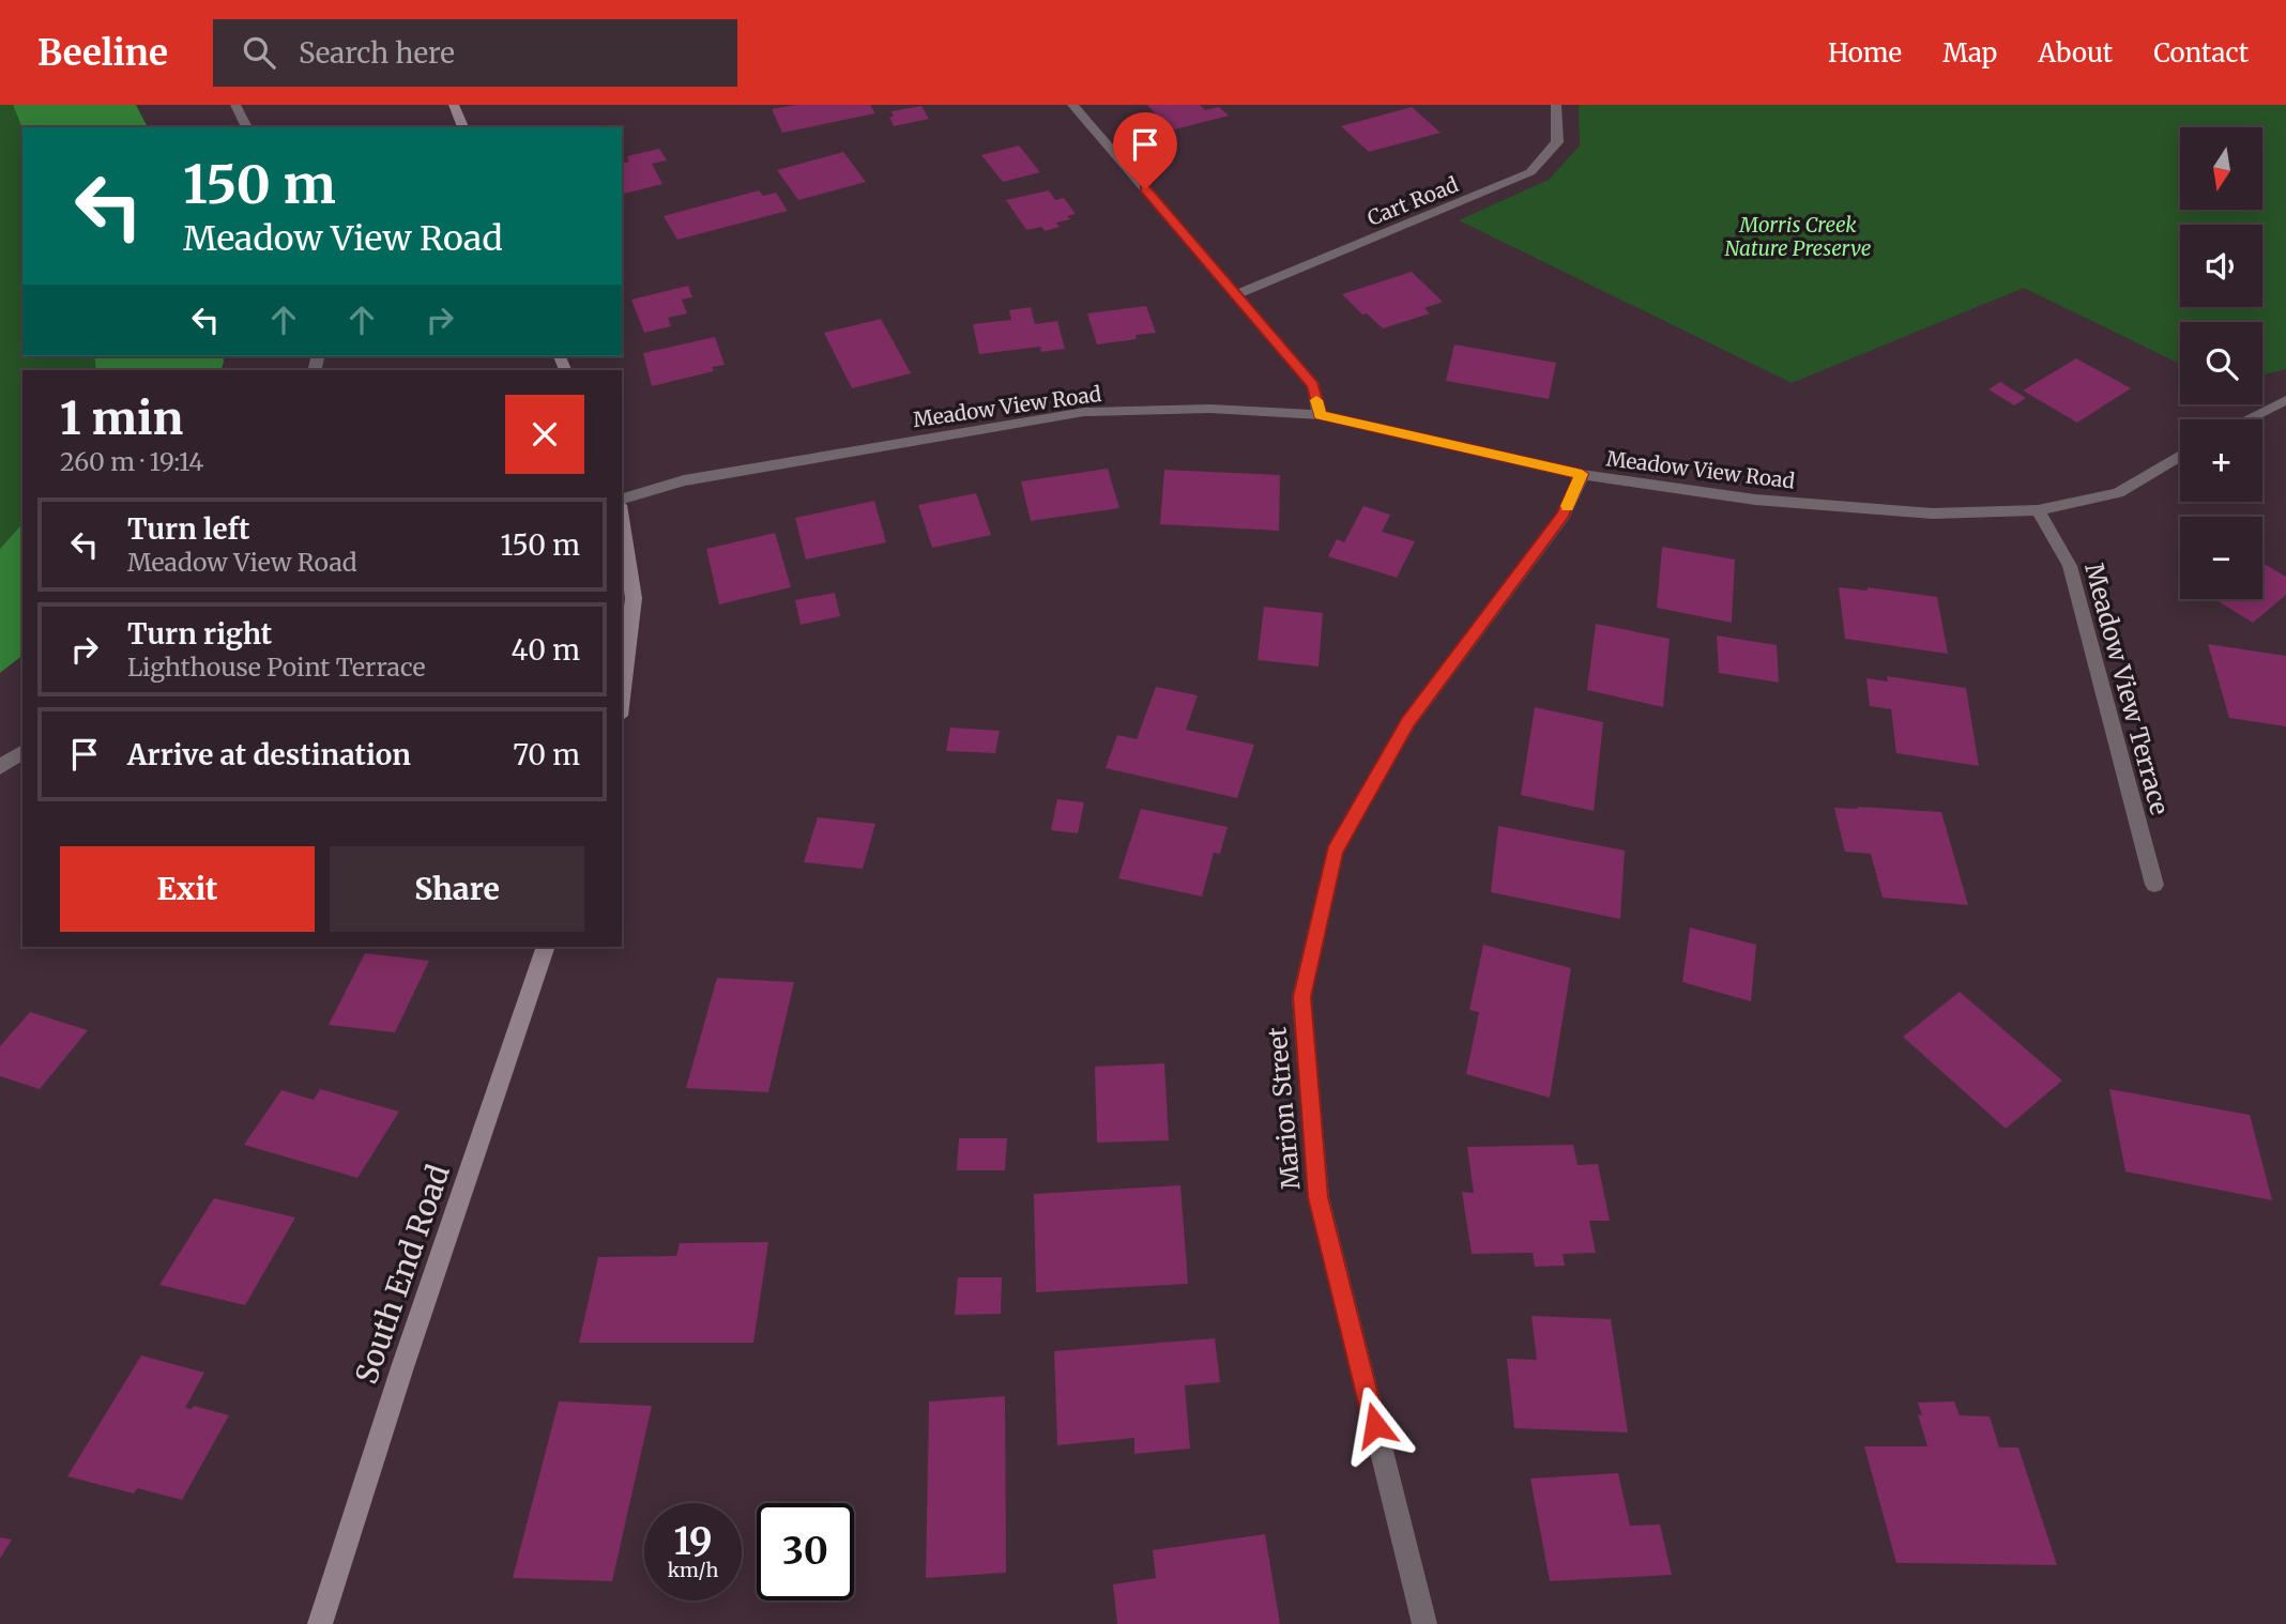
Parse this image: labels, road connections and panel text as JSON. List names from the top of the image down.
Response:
{
  "streets": {
    "main road": ["South End Road"],
    "street": [
      "Cart Road",
      "Meadow View Road",
      "Meadow View Terrace",
      "Marion Street"
    ]
  },
  "crossings": [
    ["Meadow View Road", "Meadow View Terrace"],
    ["Meadow View Road", "Marion Street"]
  ],
  "parks": ["Morris Creek Nature Preserve"],
  "north": "bottom",
  "page": {
    "header": "Beeline",
    "search": "Search here",
    "nav": [
      "Home",
      "Map",
      "About",
      "Contact"
    ],
    "map_buttons": ["+", "−"],
    "turn": ["150 m", "Meadow View Road"],
    "heading": ["1 min", "260 m · 19:14"],
    "list": [
      {
        "name": "Turn left",
        "note": "Meadow View Road",
        "value": "150 m"
      },
      {
        "name": "Turn right",
        "note": "Lighthouse Point Terrace",
        "value": "40 m"
      },
      {
        "name": "Arrive at destination",
        "value": "70 m"
      }
    ],
    "buttons": ["Exit", "Share"],
    "speed": "19 km/h",
    "limit": "30"
  }
}
